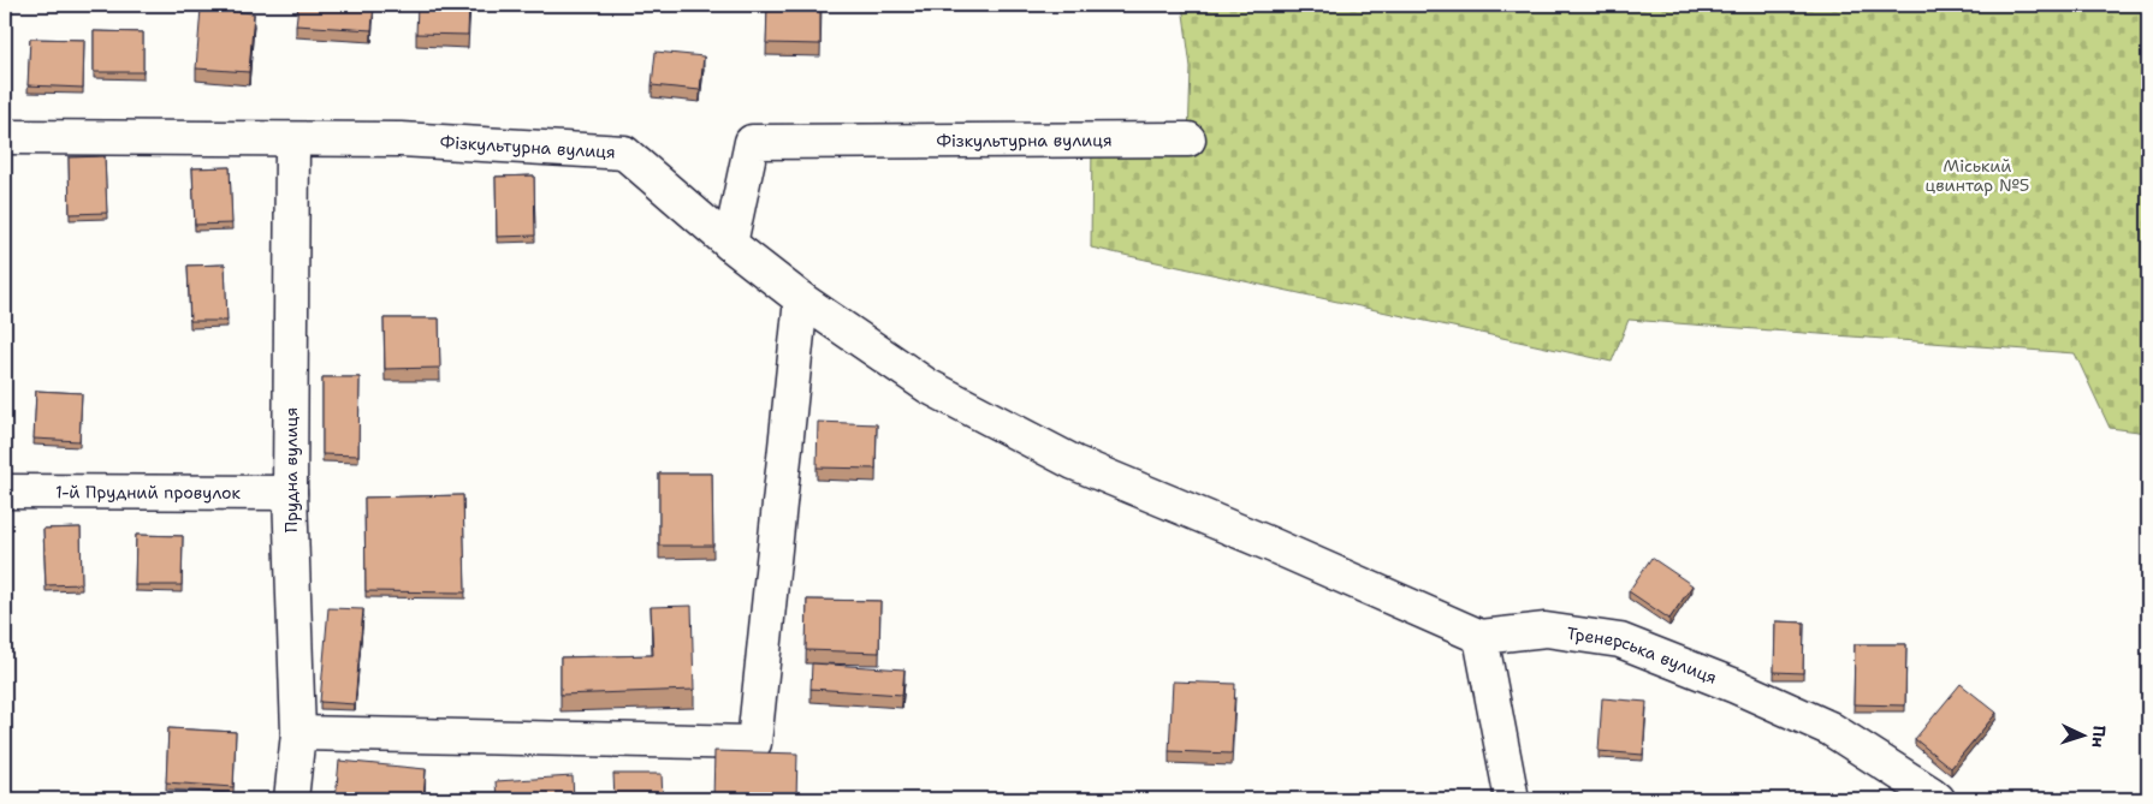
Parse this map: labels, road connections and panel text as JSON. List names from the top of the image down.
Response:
{
  "streets": {
    "street": [
      "Фізкультурна вулиця",
      "Прудна вулиця",
      "1-й Прудний провулок",
      "Тренерська вулиця"
    ]
  },
  "crossings": [
    ["Фізкультурна вулиця", "Прудна вулиця"],
    ["Прудна вулиця", "1-й Прудний провулок"]
  ],
  "parks": ["Міський цвинтар №5"],
  "north": "right"
}
